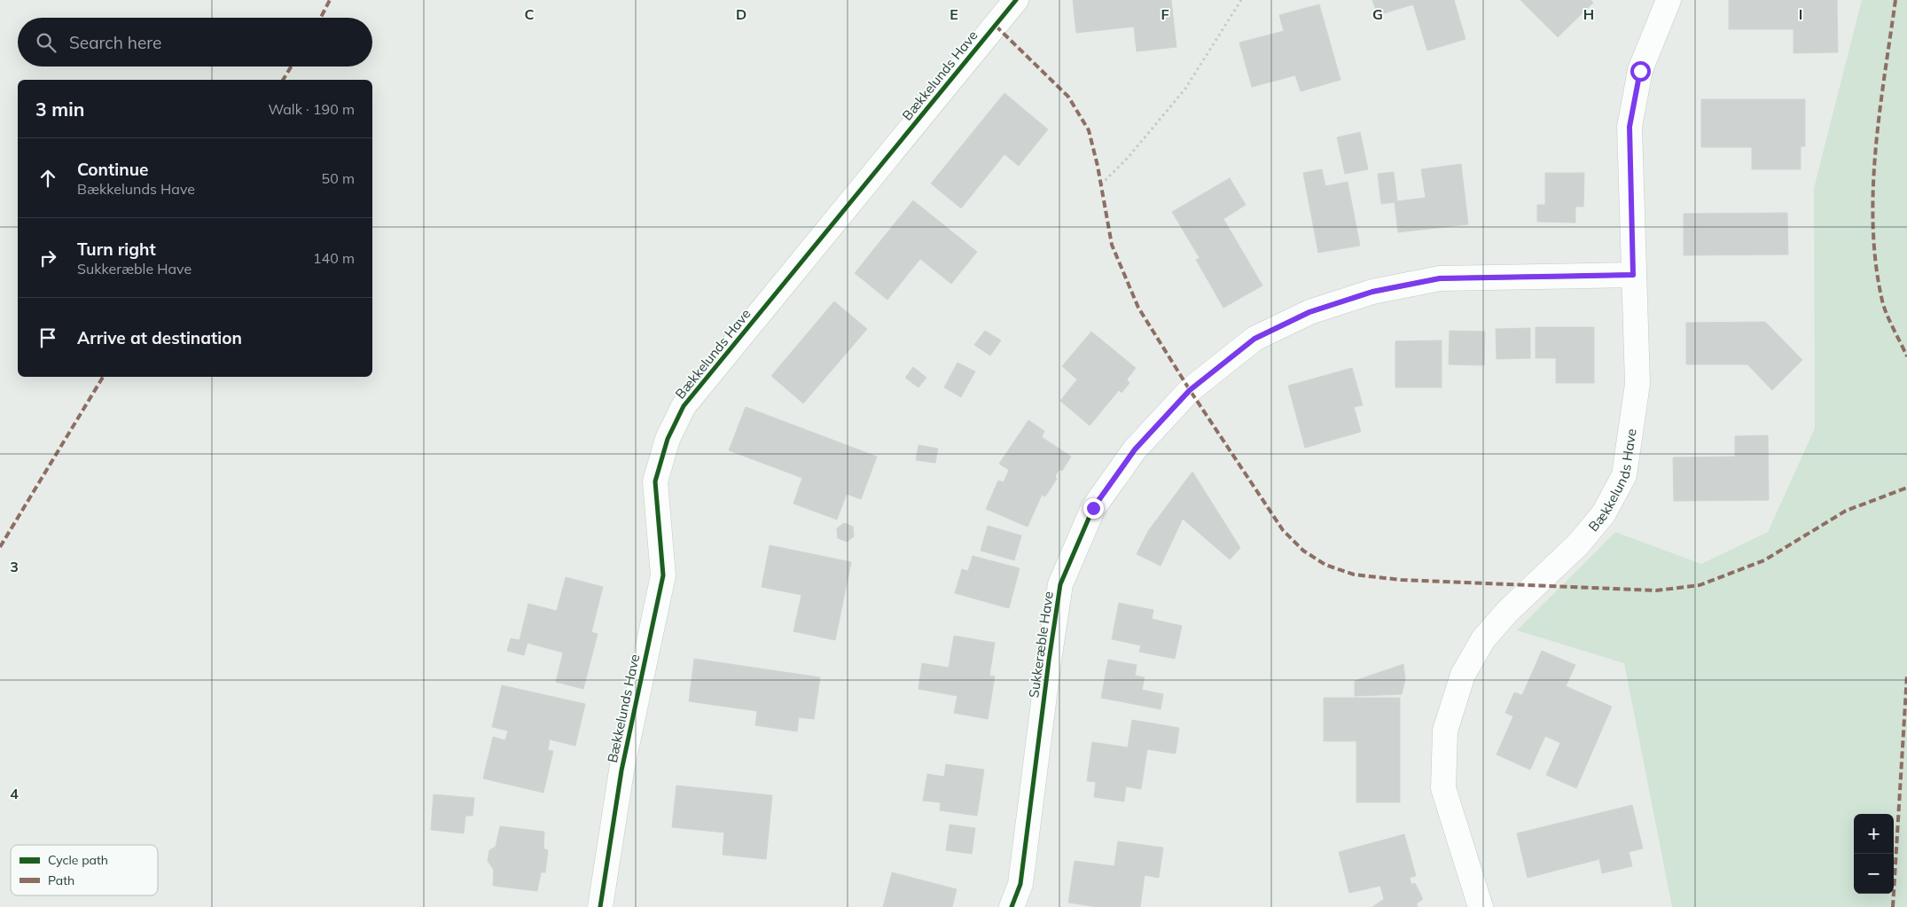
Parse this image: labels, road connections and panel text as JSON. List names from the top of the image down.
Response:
{
  "streets": {
    "street": ["Bækkelunds Have", "Sukkeræble Have"]
  },
  "crossings": [
    ["Bækkelunds Have", "Sukkeræble Have"]
  ],
  "legend": ["Cycle path", "Path"],
  "page": {
    "search": "Search here",
    "heading": ["3 min", "Walk · 190 m"],
    "list": [
      ["Continue", "Bækkelunds Have", "50 m"],
      ["Turn right", "Sukkeræble Have", "140 m"],
      "Arrive at destination"
    ],
    "map_buttons": ["+", "−"]
  },
  "grid": {
    "columns": [
      "C",
      "D",
      "E",
      "F",
      "G",
      "H",
      "I"
    ],
    "rows": ["3", "4"]
  }
}
